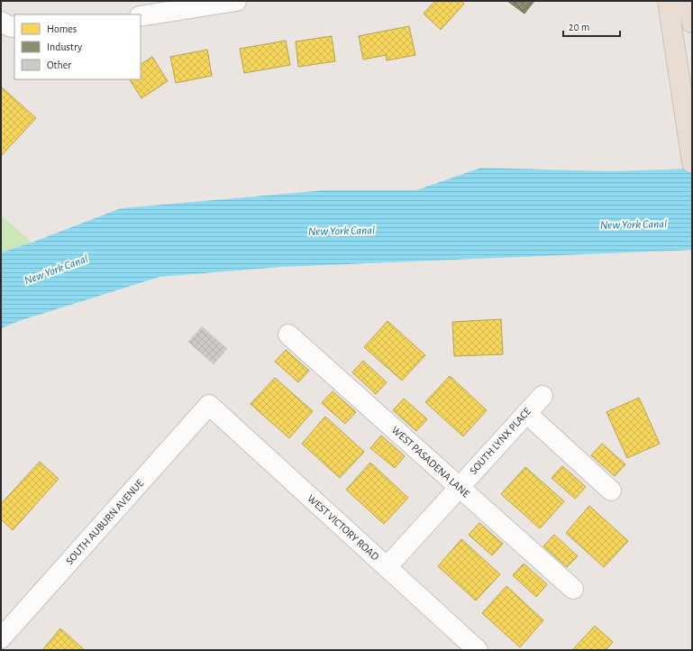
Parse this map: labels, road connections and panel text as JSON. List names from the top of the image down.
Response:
{
  "streets": {
    "street": [
      "SOUTH LYNX PLACE",
      "WEST PASADENA LANE",
      "SOUTH AUBURN AVENUE",
      "WEST VICTORY ROAD"
    ]
  },
  "crossings": [
    ["SOUTH LYNX PLACE", "WEST PASADENA LANE"],
    ["SOUTH LYNX PLACE", "WEST VICTORY ROAD"],
    ["SOUTH AUBURN AVENUE", "WEST VICTORY ROAD"]
  ],
  "water": ["New York Canal"],
  "legend": ["Homes", "Industry", "Other"],
  "scale_bar": "20 m"
}
